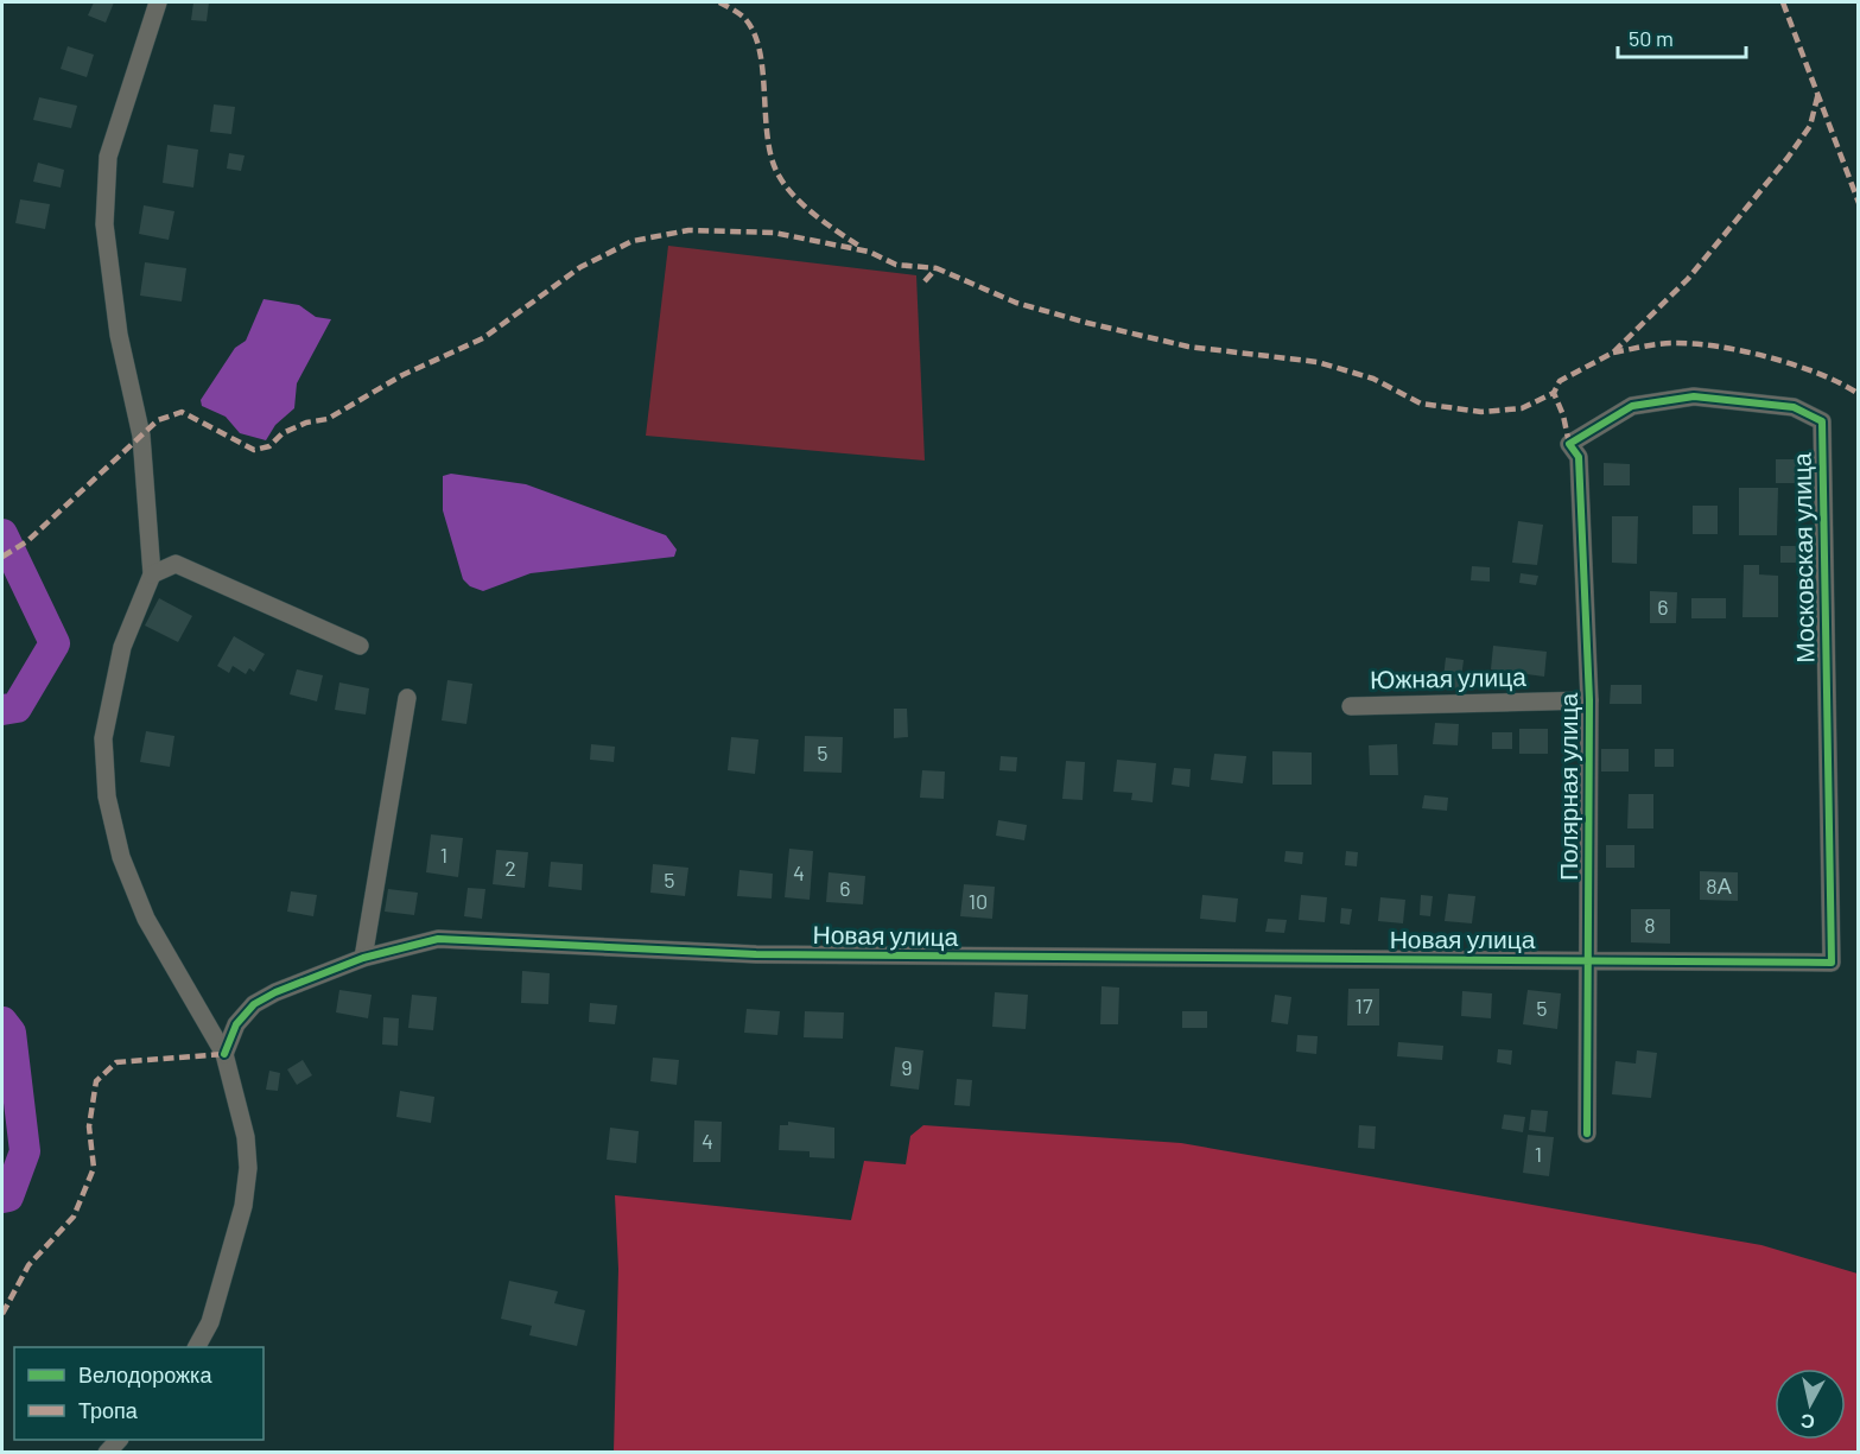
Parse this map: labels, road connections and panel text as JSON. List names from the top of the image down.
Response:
{
  "streets": {
    "street": [
      "Московская улица",
      "Южная улица",
      "Полярная улица",
      "Новая улица"
    ]
  },
  "crossings": [
    ["Московская улица", "Полярная улица"],
    ["Московская улица", "Новая улица"],
    ["Южная улица", "Полярная улица"],
    ["Полярная улица", "Новая улица"]
  ],
  "house_numbers": [
    "6",
    "5",
    "1",
    "2",
    "4",
    "5",
    "8А",
    "6",
    "10",
    "8",
    "17",
    "5",
    "9",
    "4",
    "1"
  ],
  "legend": ["Велодорожка", "Тропа"],
  "scale_bar": "50 m",
  "north": "bottom"
}
